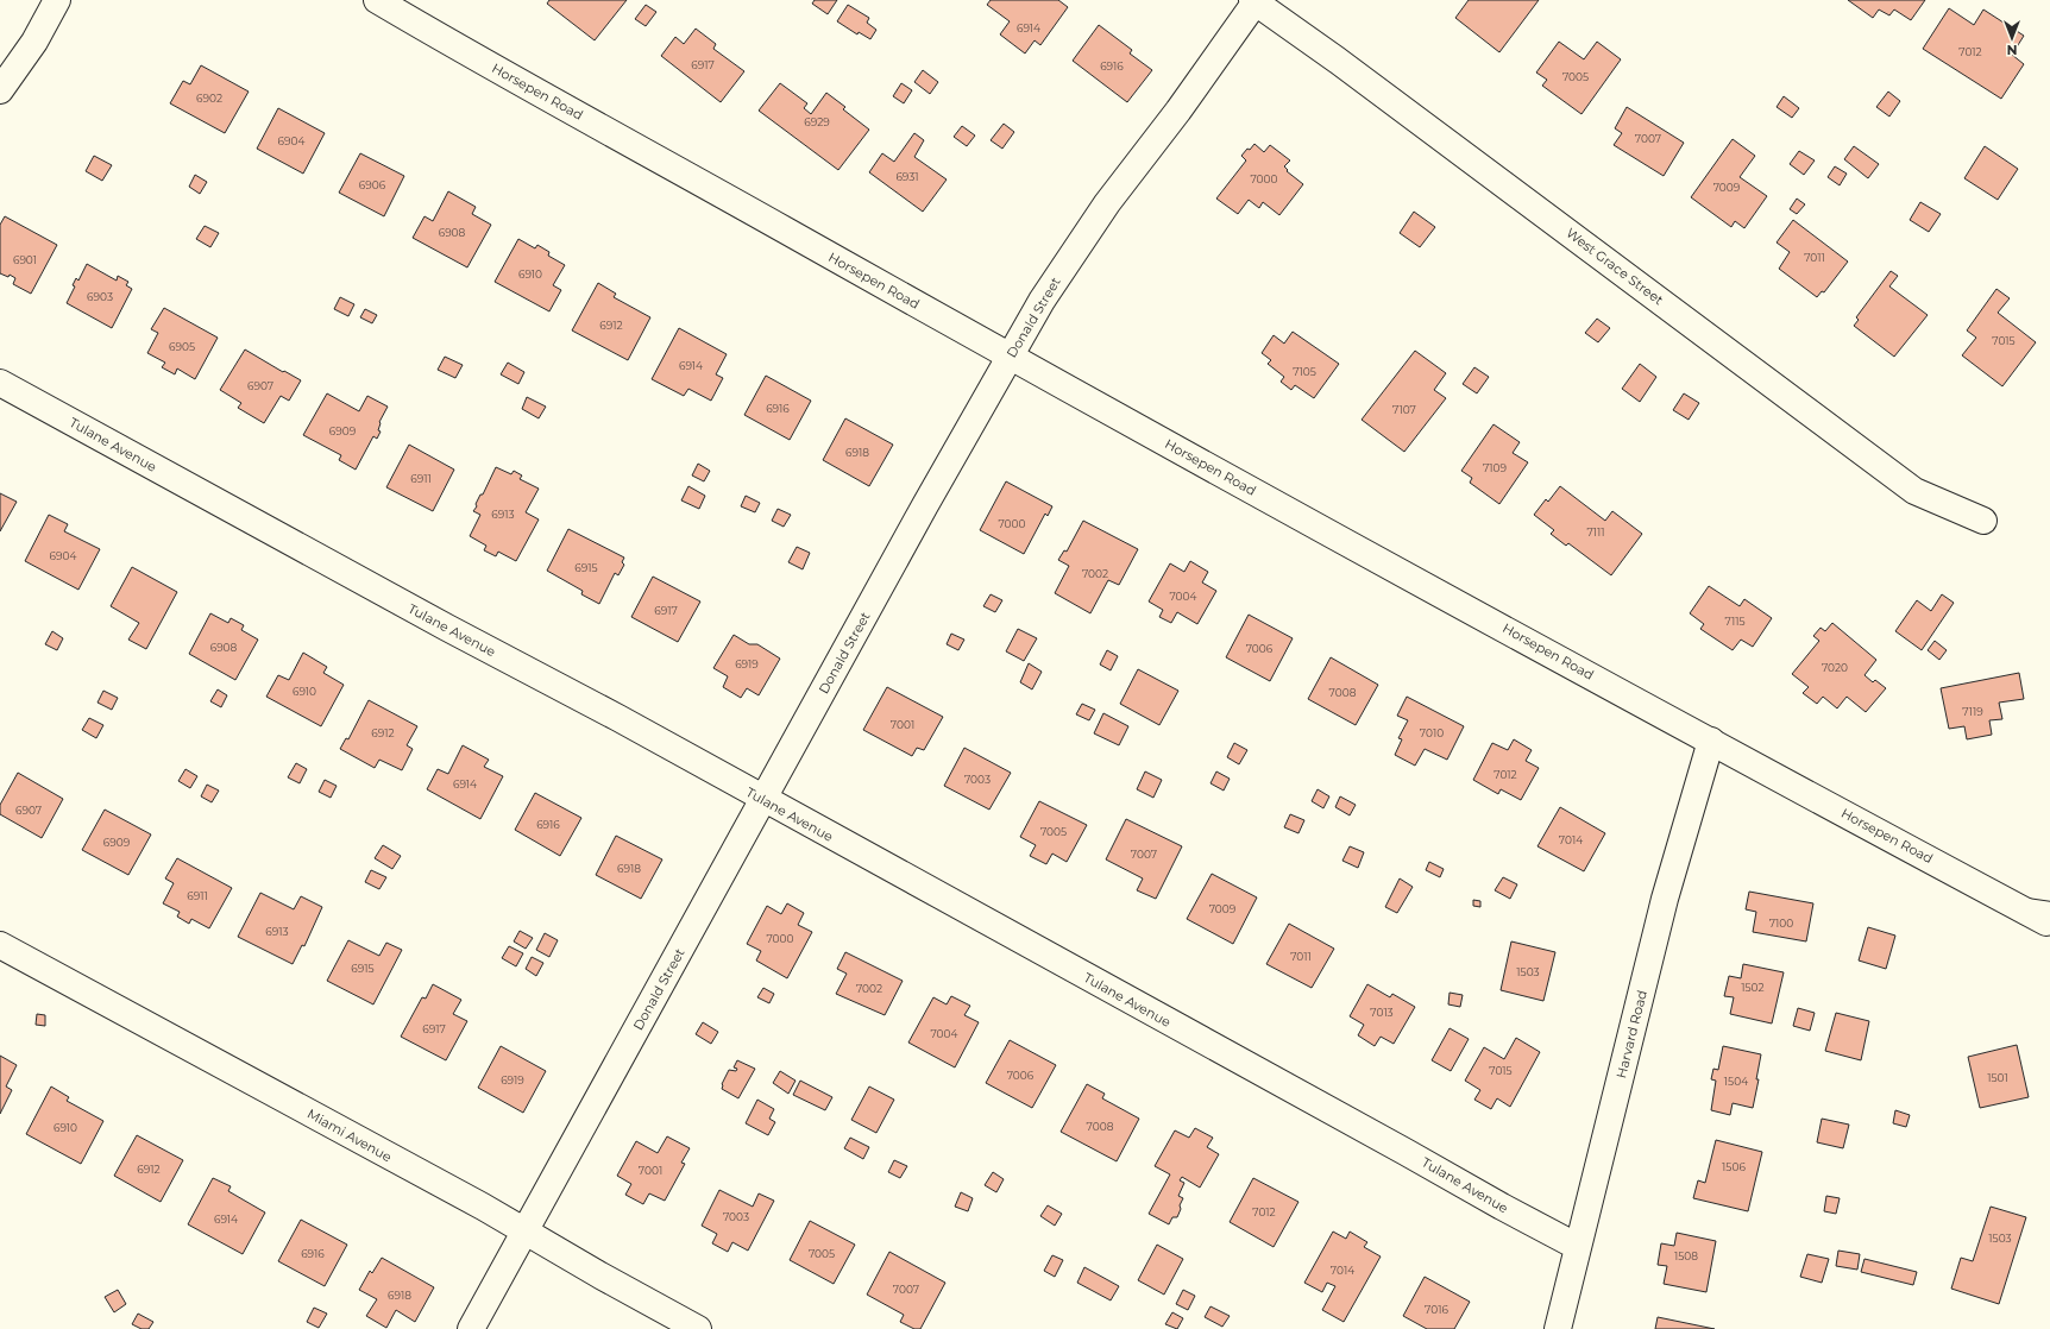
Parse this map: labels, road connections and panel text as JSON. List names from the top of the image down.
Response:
{
  "streets": {
    "street": [
      "Horsepen Road",
      "West Grace Street",
      "Donald Street",
      "Tulane Avenue",
      "Harvard Road",
      "Miami Avenue"
    ]
  },
  "crossings": [
    ["Horsepen Road", "Donald Street"],
    ["Horsepen Road", "Harvard Road"],
    ["West Grace Street", "Donald Street"],
    ["Donald Street", "Tulane Avenue"],
    ["Donald Street", "Miami Avenue"],
    ["Tulane Avenue", "Harvard Road"]
  ],
  "house_numbers": [
    "6914",
    "7012",
    "6917",
    "6916",
    "7005",
    "6902",
    "6929",
    "7007",
    "6904",
    "6931",
    "7000",
    "6906",
    "7009",
    "6908",
    "7011",
    "6901",
    "6910",
    "6903",
    "6912",
    "7015",
    "6905",
    "6914",
    "7105",
    "6907",
    "6916",
    "7107",
    "6909",
    "6918",
    "7109",
    "6911",
    "6913",
    "7000",
    "7111",
    "6904",
    "6915",
    "7002",
    "7004",
    "6917",
    "7115",
    "6908",
    "7006",
    "6919",
    "7020",
    "6910",
    "7008",
    "7119",
    "7001",
    "6912",
    "7010",
    "7012",
    "7003",
    "6914",
    "6907",
    "6916",
    "7005",
    "7014",
    "6909",
    "7007",
    "6918",
    "6911",
    "7009",
    "7100",
    "6913",
    "7000",
    "7011",
    "6915",
    "1503",
    "1502",
    "7002",
    "7013",
    "6917",
    "7004",
    "7015",
    "7006",
    "1501",
    "6919",
    "1504",
    "7008",
    "6910",
    "1506",
    "6912",
    "7001",
    "7012",
    "7003",
    "6914",
    "1503",
    "6916",
    "7005",
    "1508",
    "7014",
    "7007",
    "6918",
    "7016"
  ],
  "north": "bottom"
}
